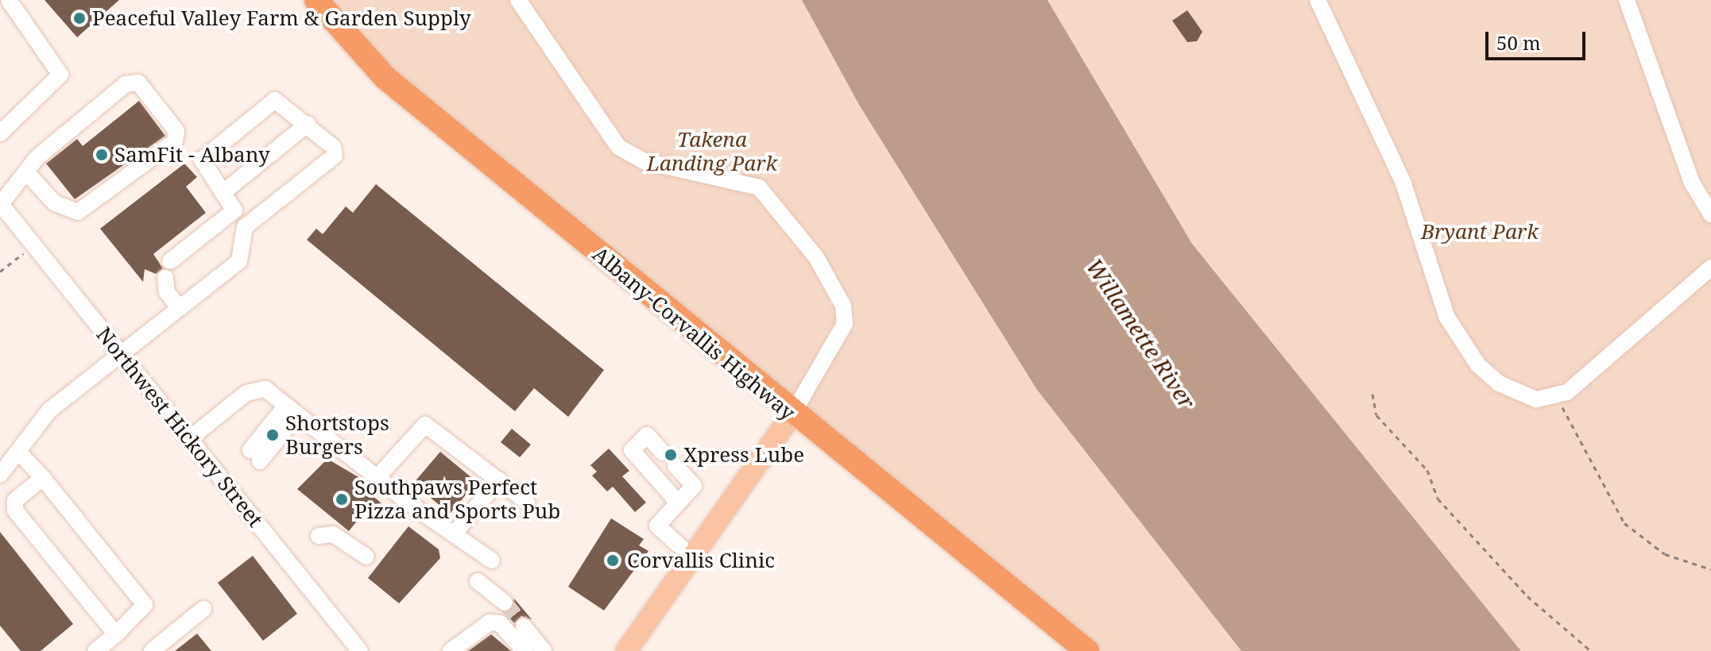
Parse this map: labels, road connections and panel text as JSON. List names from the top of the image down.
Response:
{
  "streets": {
    "highway": ["Albany-Corvallis Highway"],
    "street": ["Northwest Hickory Street"]
  },
  "water": ["Willamette River"],
  "parks": ["Takena Landing Park", "Bryant Park"],
  "places": [
    "Peaceful Valley Farm & Garden Supply",
    "SamFit - Albany",
    "Shortstops Burgers",
    "Xpress Lube",
    "Southpaws Perfect Pizza and Sports Pub",
    "Corvallis Clinic"
  ],
  "scale_bar": "50 m"
}
